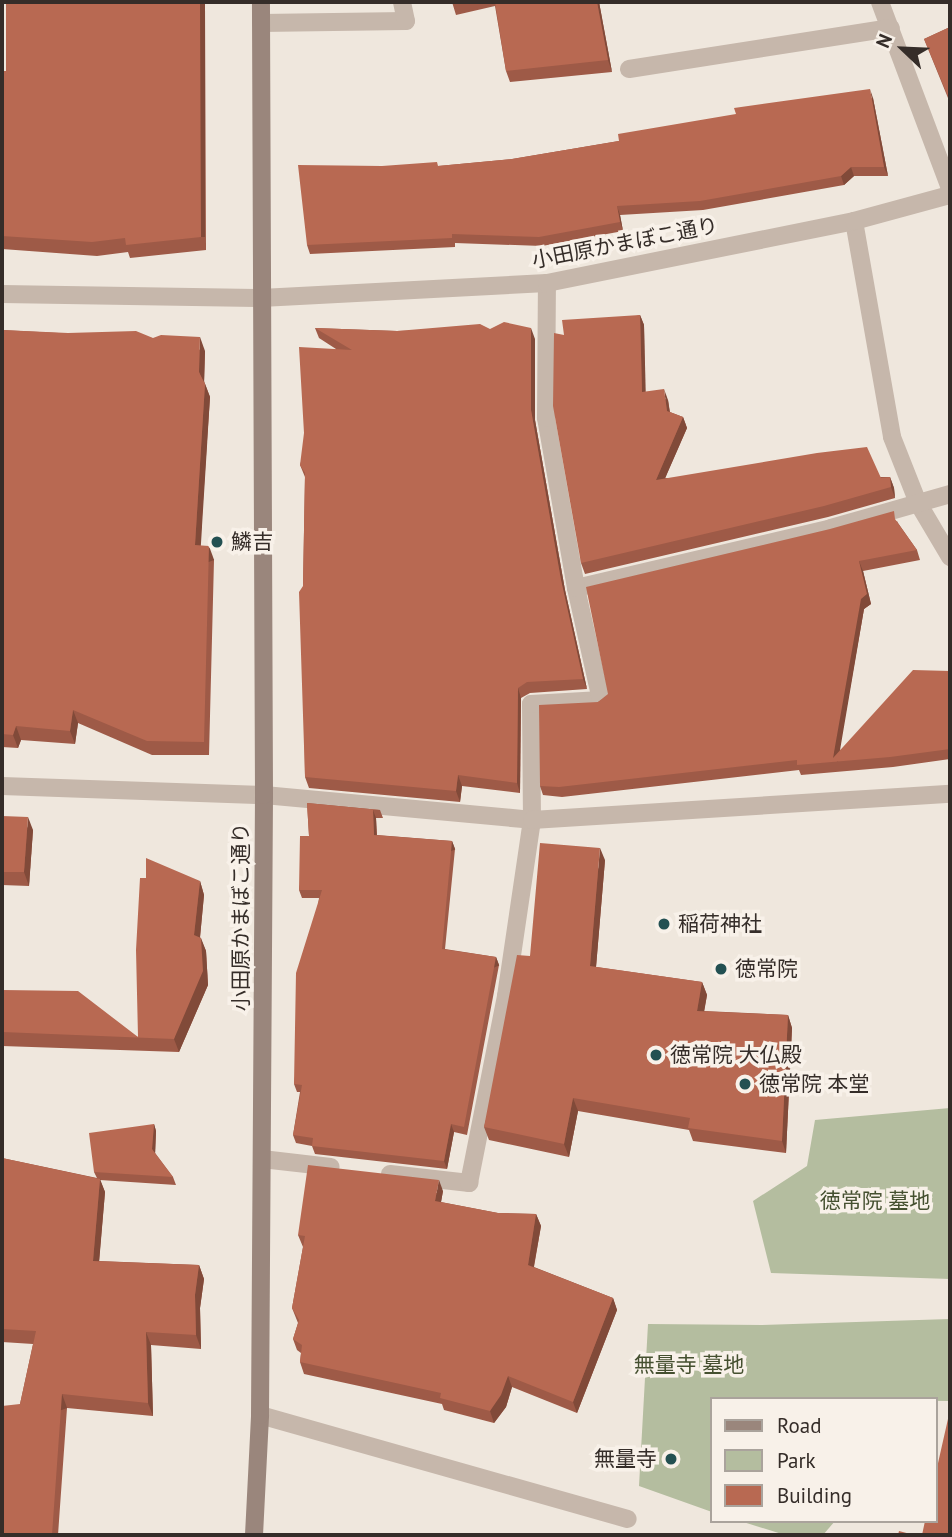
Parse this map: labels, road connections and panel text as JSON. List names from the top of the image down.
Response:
{
  "streets": {
    "street": ["小田原かまぼこ通り"]
  },
  "parks": ["徳常院 墓地", "無量寺 墓地"],
  "places": [
    "鱗吉",
    "稲荷神社",
    "徳常院",
    "徳常院 大仏殿",
    "徳常院 本堂",
    "無量寺"
  ],
  "legend": ["Road", "Park", "Building"],
  "north": "top left"
}
